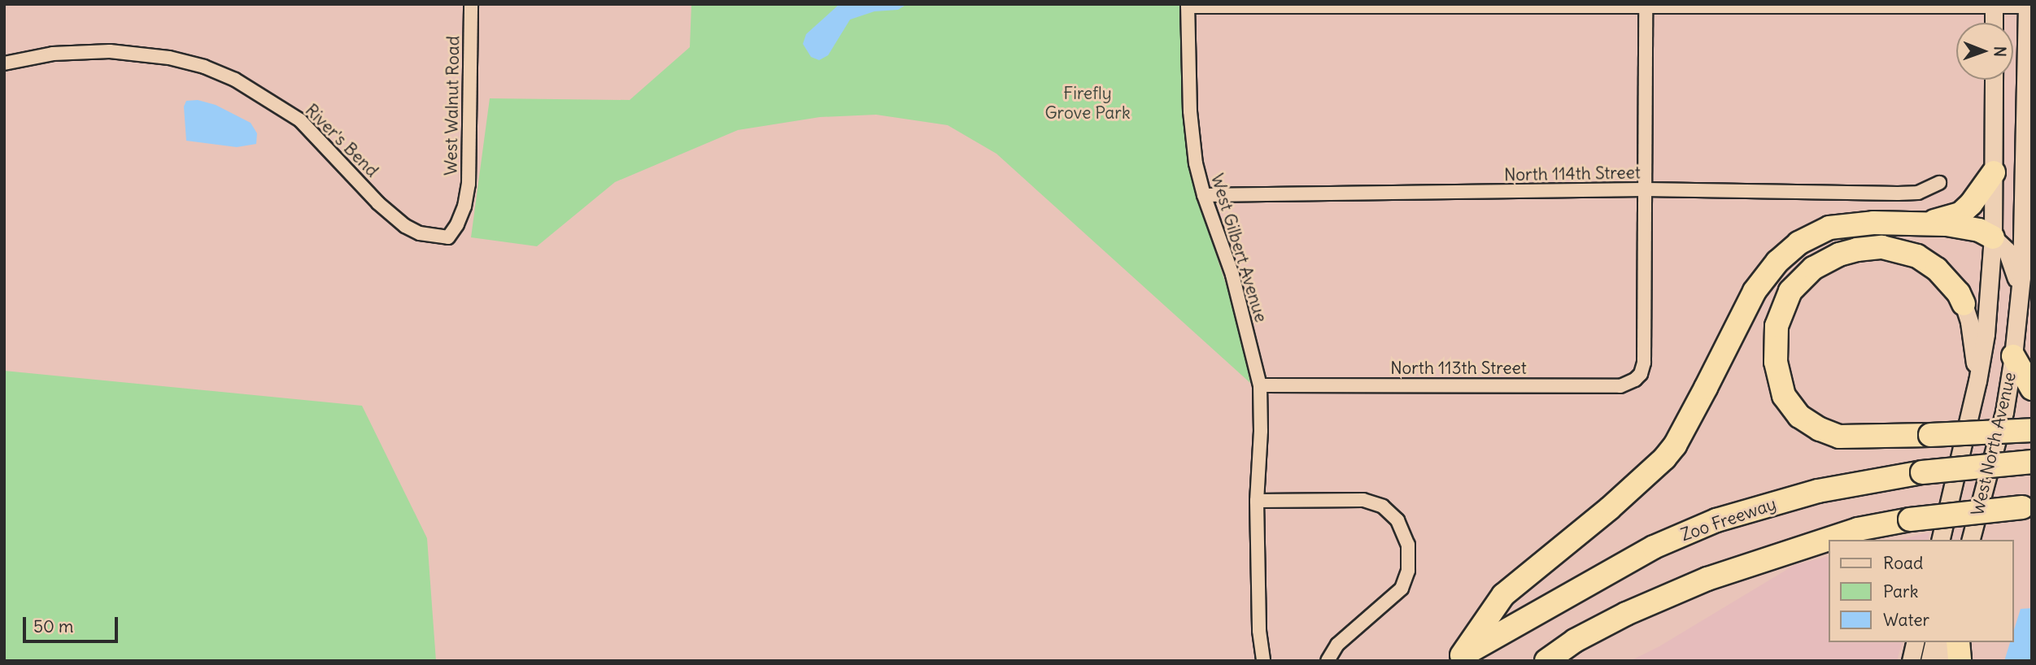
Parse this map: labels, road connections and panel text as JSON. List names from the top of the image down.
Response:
{
  "streets": {
    "highway": ["Zoo Freeway"],
    "main road": ["West North Avenue"],
    "street": [
      "West Walnut Road",
      "River's Bend",
      "North 114th Street",
      "West Gilbert Avenue",
      "North 113th Street"
    ]
  },
  "crossings": [
    ["West Walnut Road", "River's Bend"],
    ["North 114th Street", "West Gilbert Avenue"],
    ["North 114th Street", "North 113th Street"],
    ["West Gilbert Avenue", "North 113th Street"]
  ],
  "parks": ["Firefly Grove Park"],
  "legend": ["Road", "Park", "Water"],
  "scale_bar": "50 m",
  "north": "right"
}
